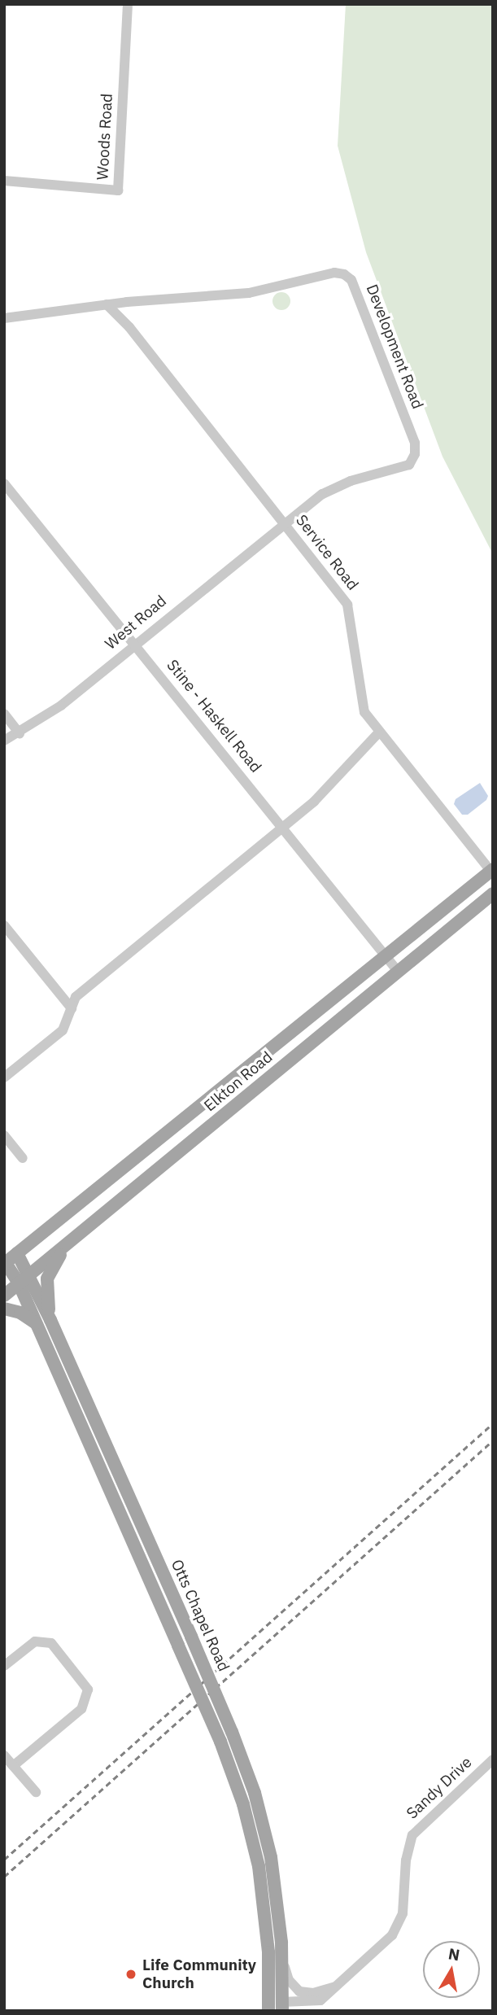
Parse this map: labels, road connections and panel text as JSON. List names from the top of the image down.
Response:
{
  "streets": {
    "main road": ["Elkton Road", "Otts Chapel Road"],
    "street": [
      "Woods Road",
      "Development Road",
      "Service Road",
      "West Road",
      "Stine - Haskell Road",
      "Sandy Drive"
    ]
  },
  "crossings": [
    ["Development Road", "Service Road"],
    ["Development Road", "West Road"],
    ["Service Road", "West Road"],
    ["Service Road", "Elkton Road"],
    ["West Road", "Stine - Haskell Road"],
    ["Stine - Haskell Road", "Elkton Road"],
    ["Elkton Road", "Otts Chapel Road"],
    ["Otts Chapel Road", "Sandy Drive"]
  ],
  "places": ["Life Community Church"],
  "north": "top"
}
